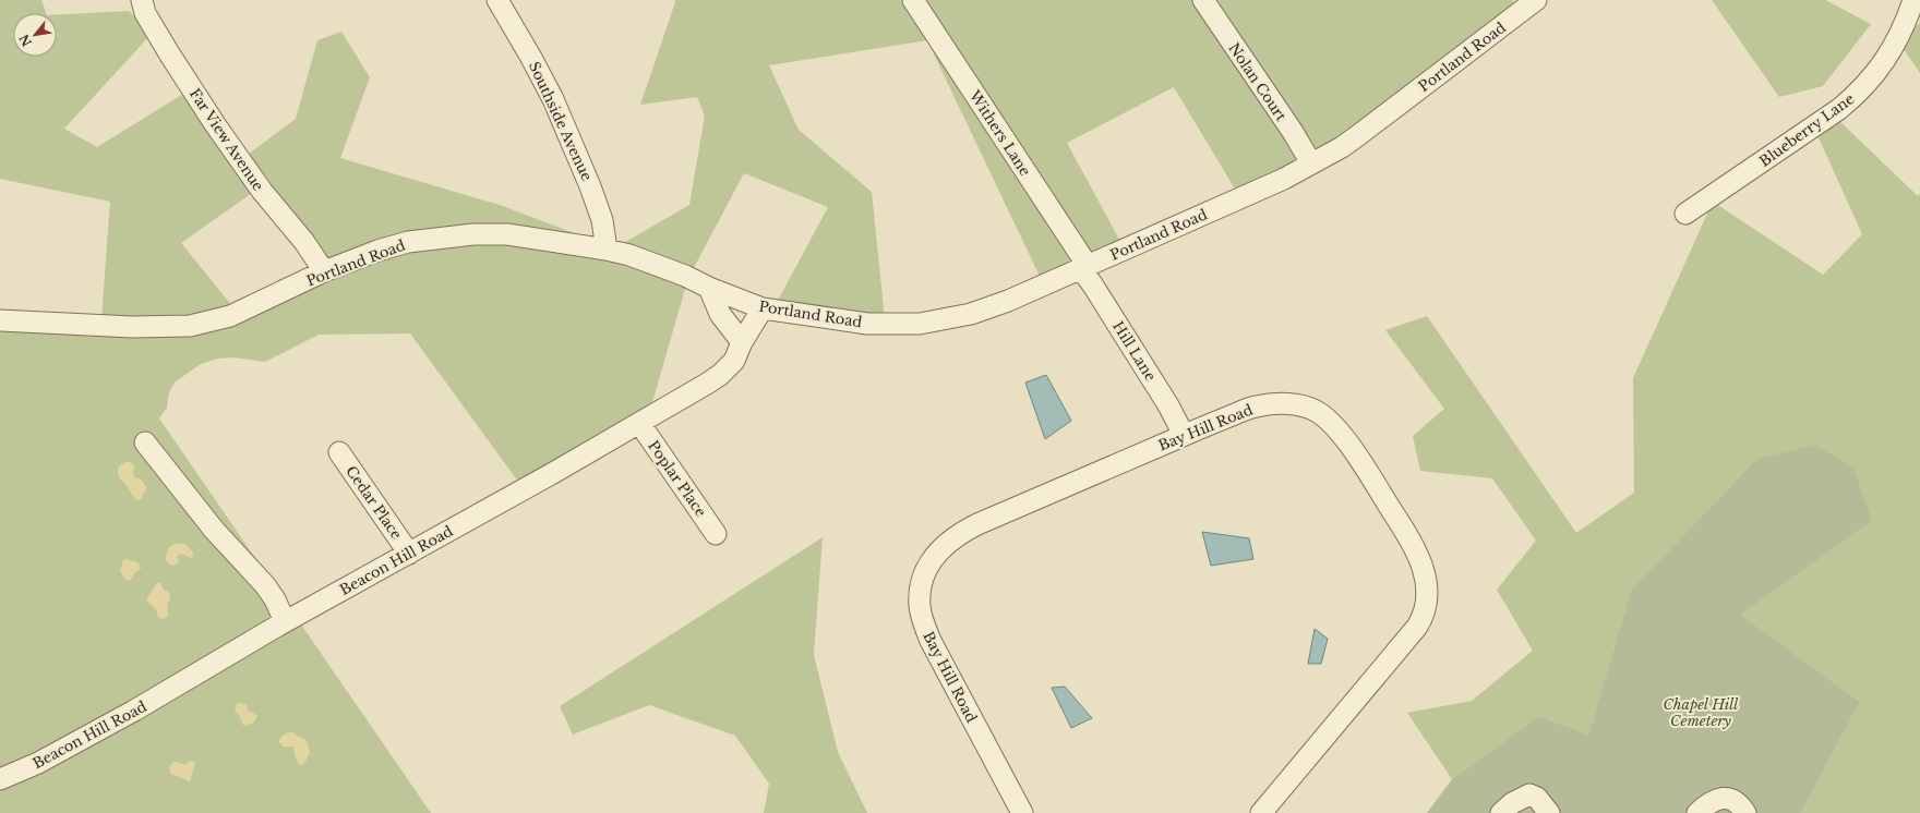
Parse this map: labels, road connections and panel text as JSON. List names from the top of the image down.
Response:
{
  "streets": {
    "street": [
      "Portland Road",
      "Nolan Court",
      "Southside Avenue",
      "Blueberry Lane",
      "Withers Lane",
      "Far View Avenue",
      "Hill Lane",
      "Bay Hill Road",
      "Poplar Place",
      "Cedar Place",
      "Beacon Hill Road"
    ]
  },
  "crossings": [
    ["Portland Road", "Nolan Court"],
    ["Portland Road", "Southside Avenue"],
    ["Portland Road", "Withers Lane"],
    ["Portland Road", "Far View Avenue"],
    ["Portland Road", "Hill Lane"],
    ["Portland Road", "Beacon Hill Road"],
    ["Withers Lane", "Hill Lane"],
    ["Hill Lane", "Bay Hill Road"],
    ["Poplar Place", "Beacon Hill Road"],
    ["Cedar Place", "Beacon Hill Road"]
  ],
  "parks": ["Chapel Hill Cemetery"],
  "north": "bottom left"
}
